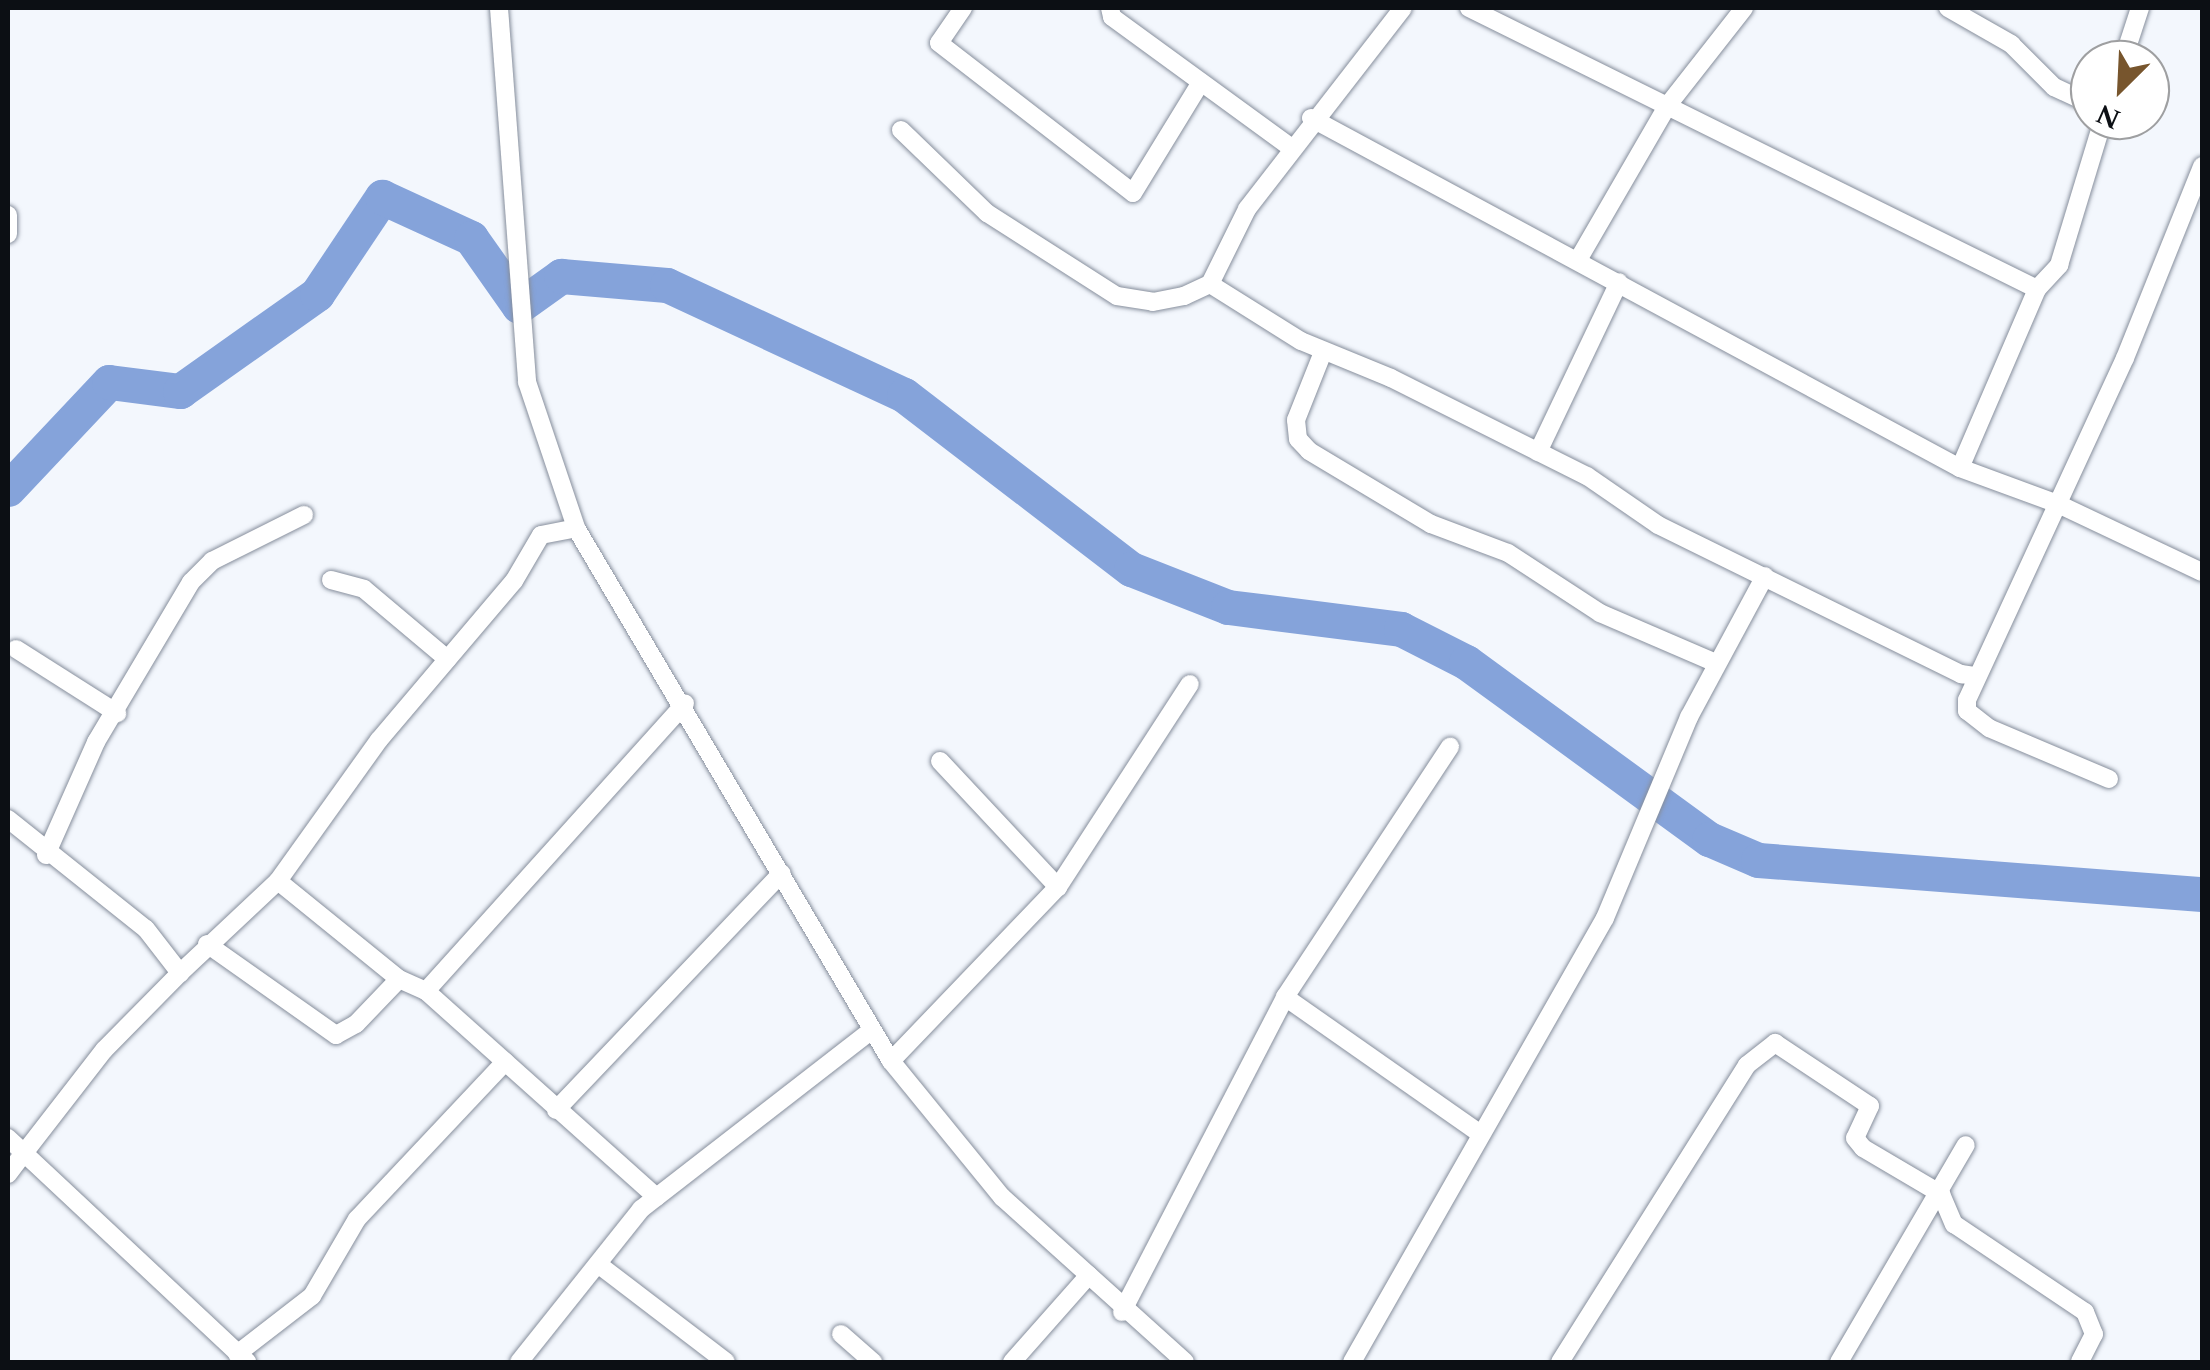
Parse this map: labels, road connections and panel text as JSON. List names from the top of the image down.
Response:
{
  "north": "bottom left"
}
